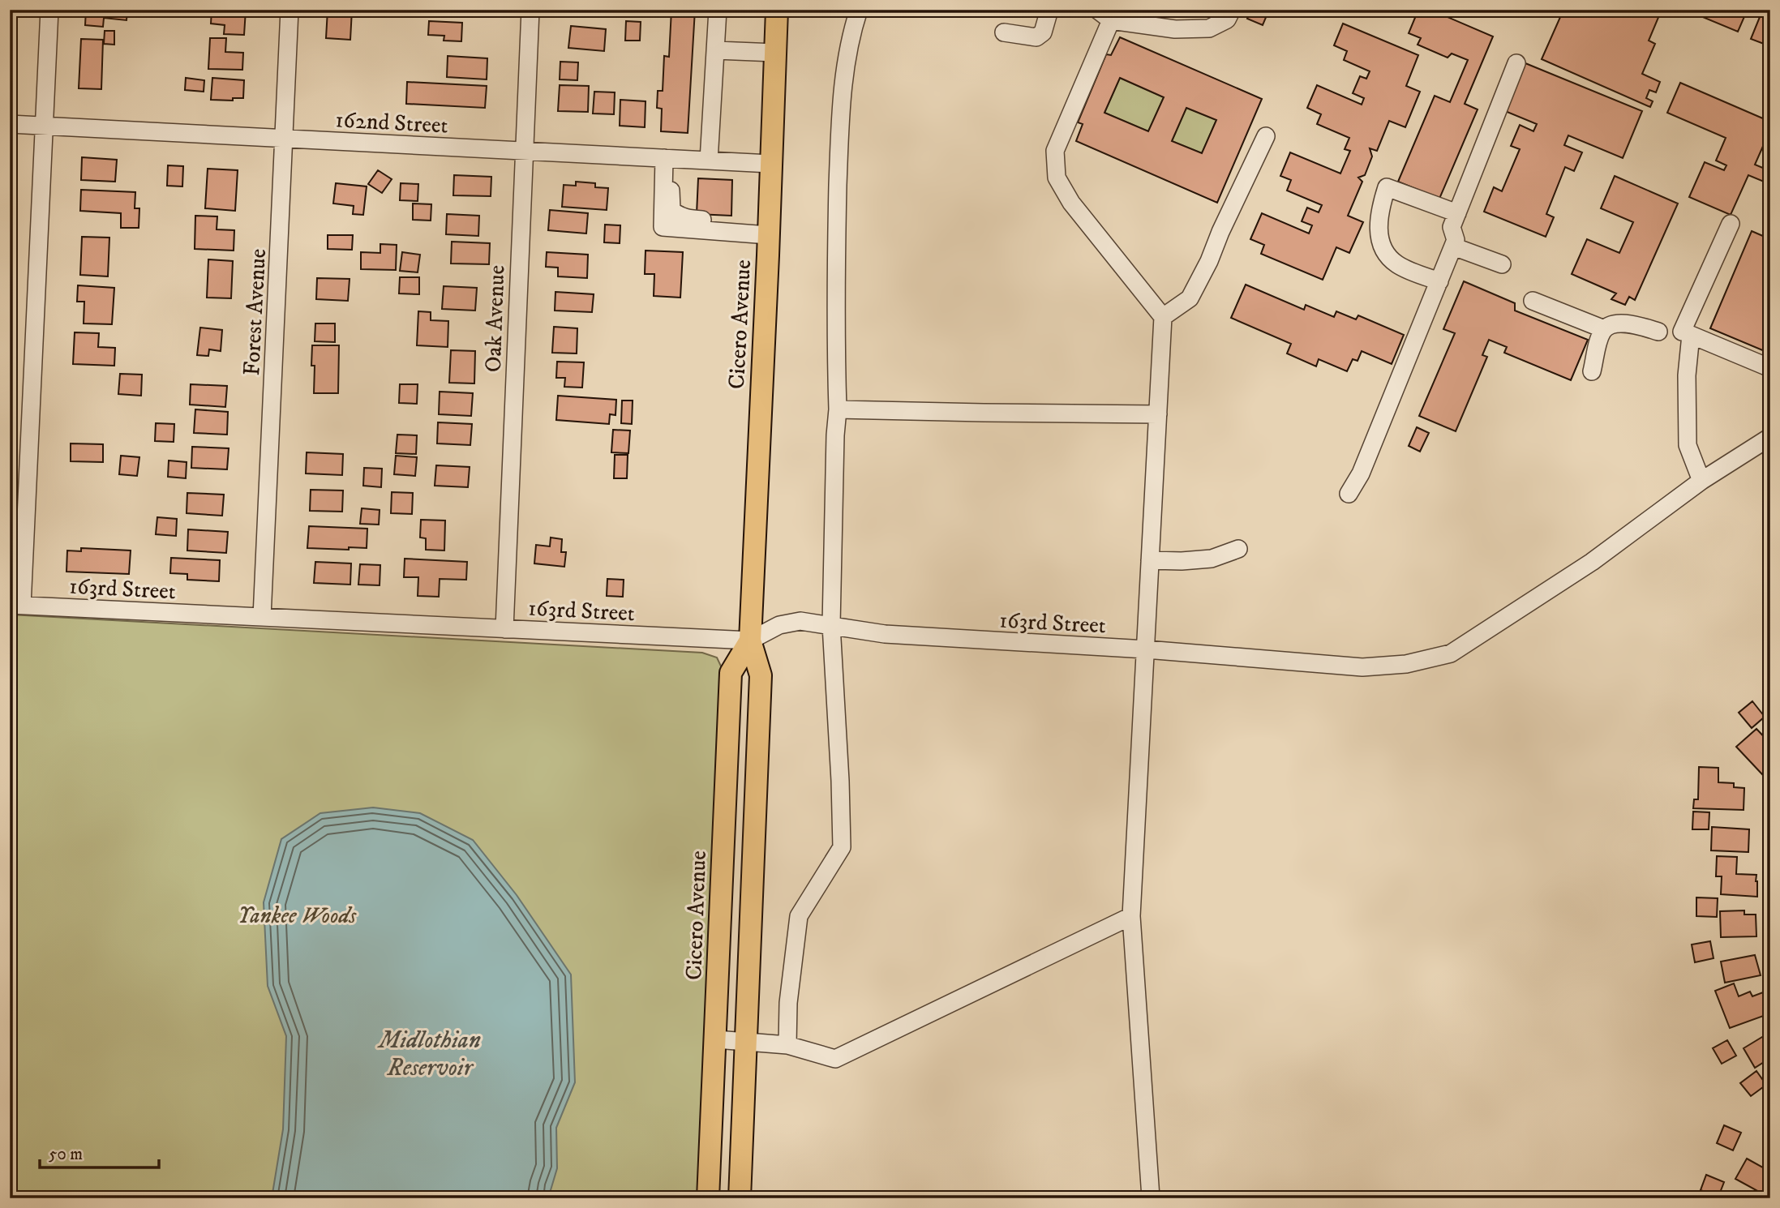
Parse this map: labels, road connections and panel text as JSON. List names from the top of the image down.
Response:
{
  "streets": {
    "main road": ["Cicero Avenue"],
    "street": [
      "162nd Street",
      "Forest Avenue",
      "Oak Avenue",
      "163rd Street"
    ]
  },
  "crossings": [
    ["162nd Street", "Forest Avenue"],
    ["162nd Street", "Oak Avenue"],
    ["162nd Street", "Cicero Avenue"],
    ["Forest Avenue", "163rd Street"],
    ["Oak Avenue", "163rd Street"],
    ["Cicero Avenue", "163rd Street"]
  ],
  "water": ["Midlothian Reservoir"],
  "parks": ["Yankee Woods"],
  "scale_bar": "50 m"
}
